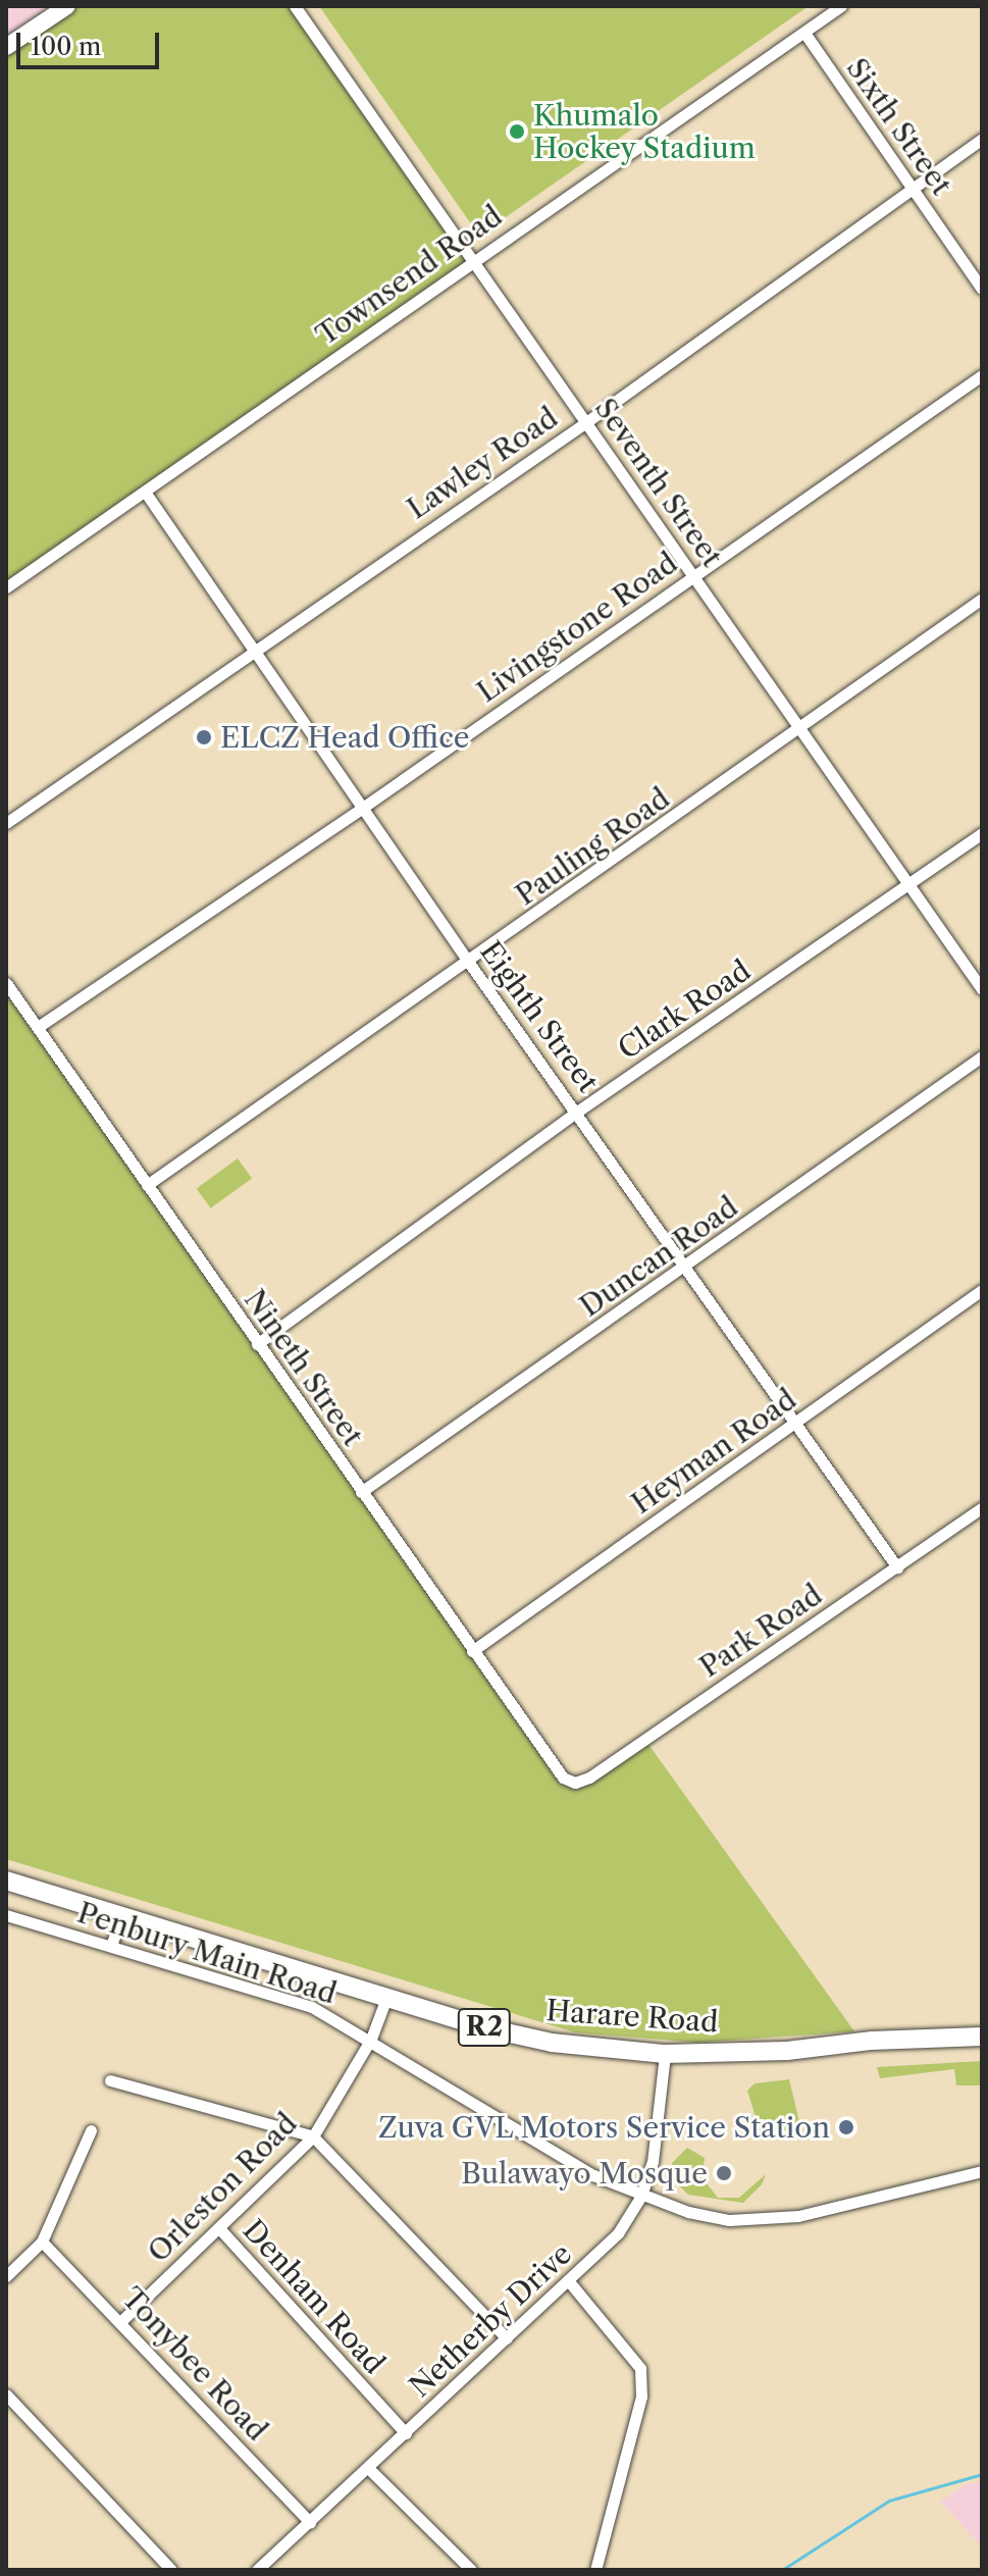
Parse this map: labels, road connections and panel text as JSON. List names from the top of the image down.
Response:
{
  "streets": {
    "highway": ["Harare Road", "R2"],
    "street": [
      "Sixth Street",
      "Townsend Road",
      "Lawley Road",
      "Seventh Street",
      "Livingstone Road",
      "Pauling Road",
      "Clark Road",
      "Eighth Street",
      "Duncan Road",
      "Nineth Street",
      "Heyman Road",
      "Park Road",
      "Penbury Main Road",
      "Orleston Road",
      "Denham Road",
      "Netherby Drive",
      "Tonybee Road"
    ]
  },
  "crossings": [
    ["Sixth Street", "Townsend Road"],
    ["Sixth Street", "Lawley Road"],
    ["Townsend Road", "Seventh Street"],
    ["Townsend Road", "Eighth Street"],
    ["Lawley Road", "Seventh Street"],
    ["Lawley Road", "Eighth Street"],
    ["Seventh Street", "Livingstone Road"],
    ["Seventh Street", "Pauling Road"],
    ["Seventh Street", "Clark Road"],
    ["Livingstone Road", "Eighth Street"],
    ["Livingstone Road", "Nineth Street"],
    ["Pauling Road", "Eighth Street"],
    ["Pauling Road", "Nineth Street"],
    ["Clark Road", "Eighth Street"],
    ["Clark Road", "Nineth Street"],
    ["Eighth Street", "Duncan Road"],
    ["Eighth Street", "Heyman Road"],
    ["Eighth Street", "Park Road"],
    ["Duncan Road", "Nineth Street"],
    ["Nineth Street", "Heyman Road"],
    ["Nineth Street", "Park Road"],
    ["Penbury Main Road", "Orleston Road"],
    ["Penbury Main Road", "Netherby Drive"],
    ["Harare Road", "Orleston Road"],
    ["Harare Road", "Netherby Drive"],
    ["Orleston Road", "Denham Road"],
    ["Orleston Road", "Tonybee Road"],
    ["Denham Road", "Netherby Drive"],
    ["Netherby Drive", "Tonybee Road"]
  ],
  "places": [
    "Khumalo Hockey Stadium",
    "ELCZ Head Office",
    "Zuva GVL Motors Service Station",
    "Bulawayo Mosque"
  ],
  "scale_bar": "100 m"
}
